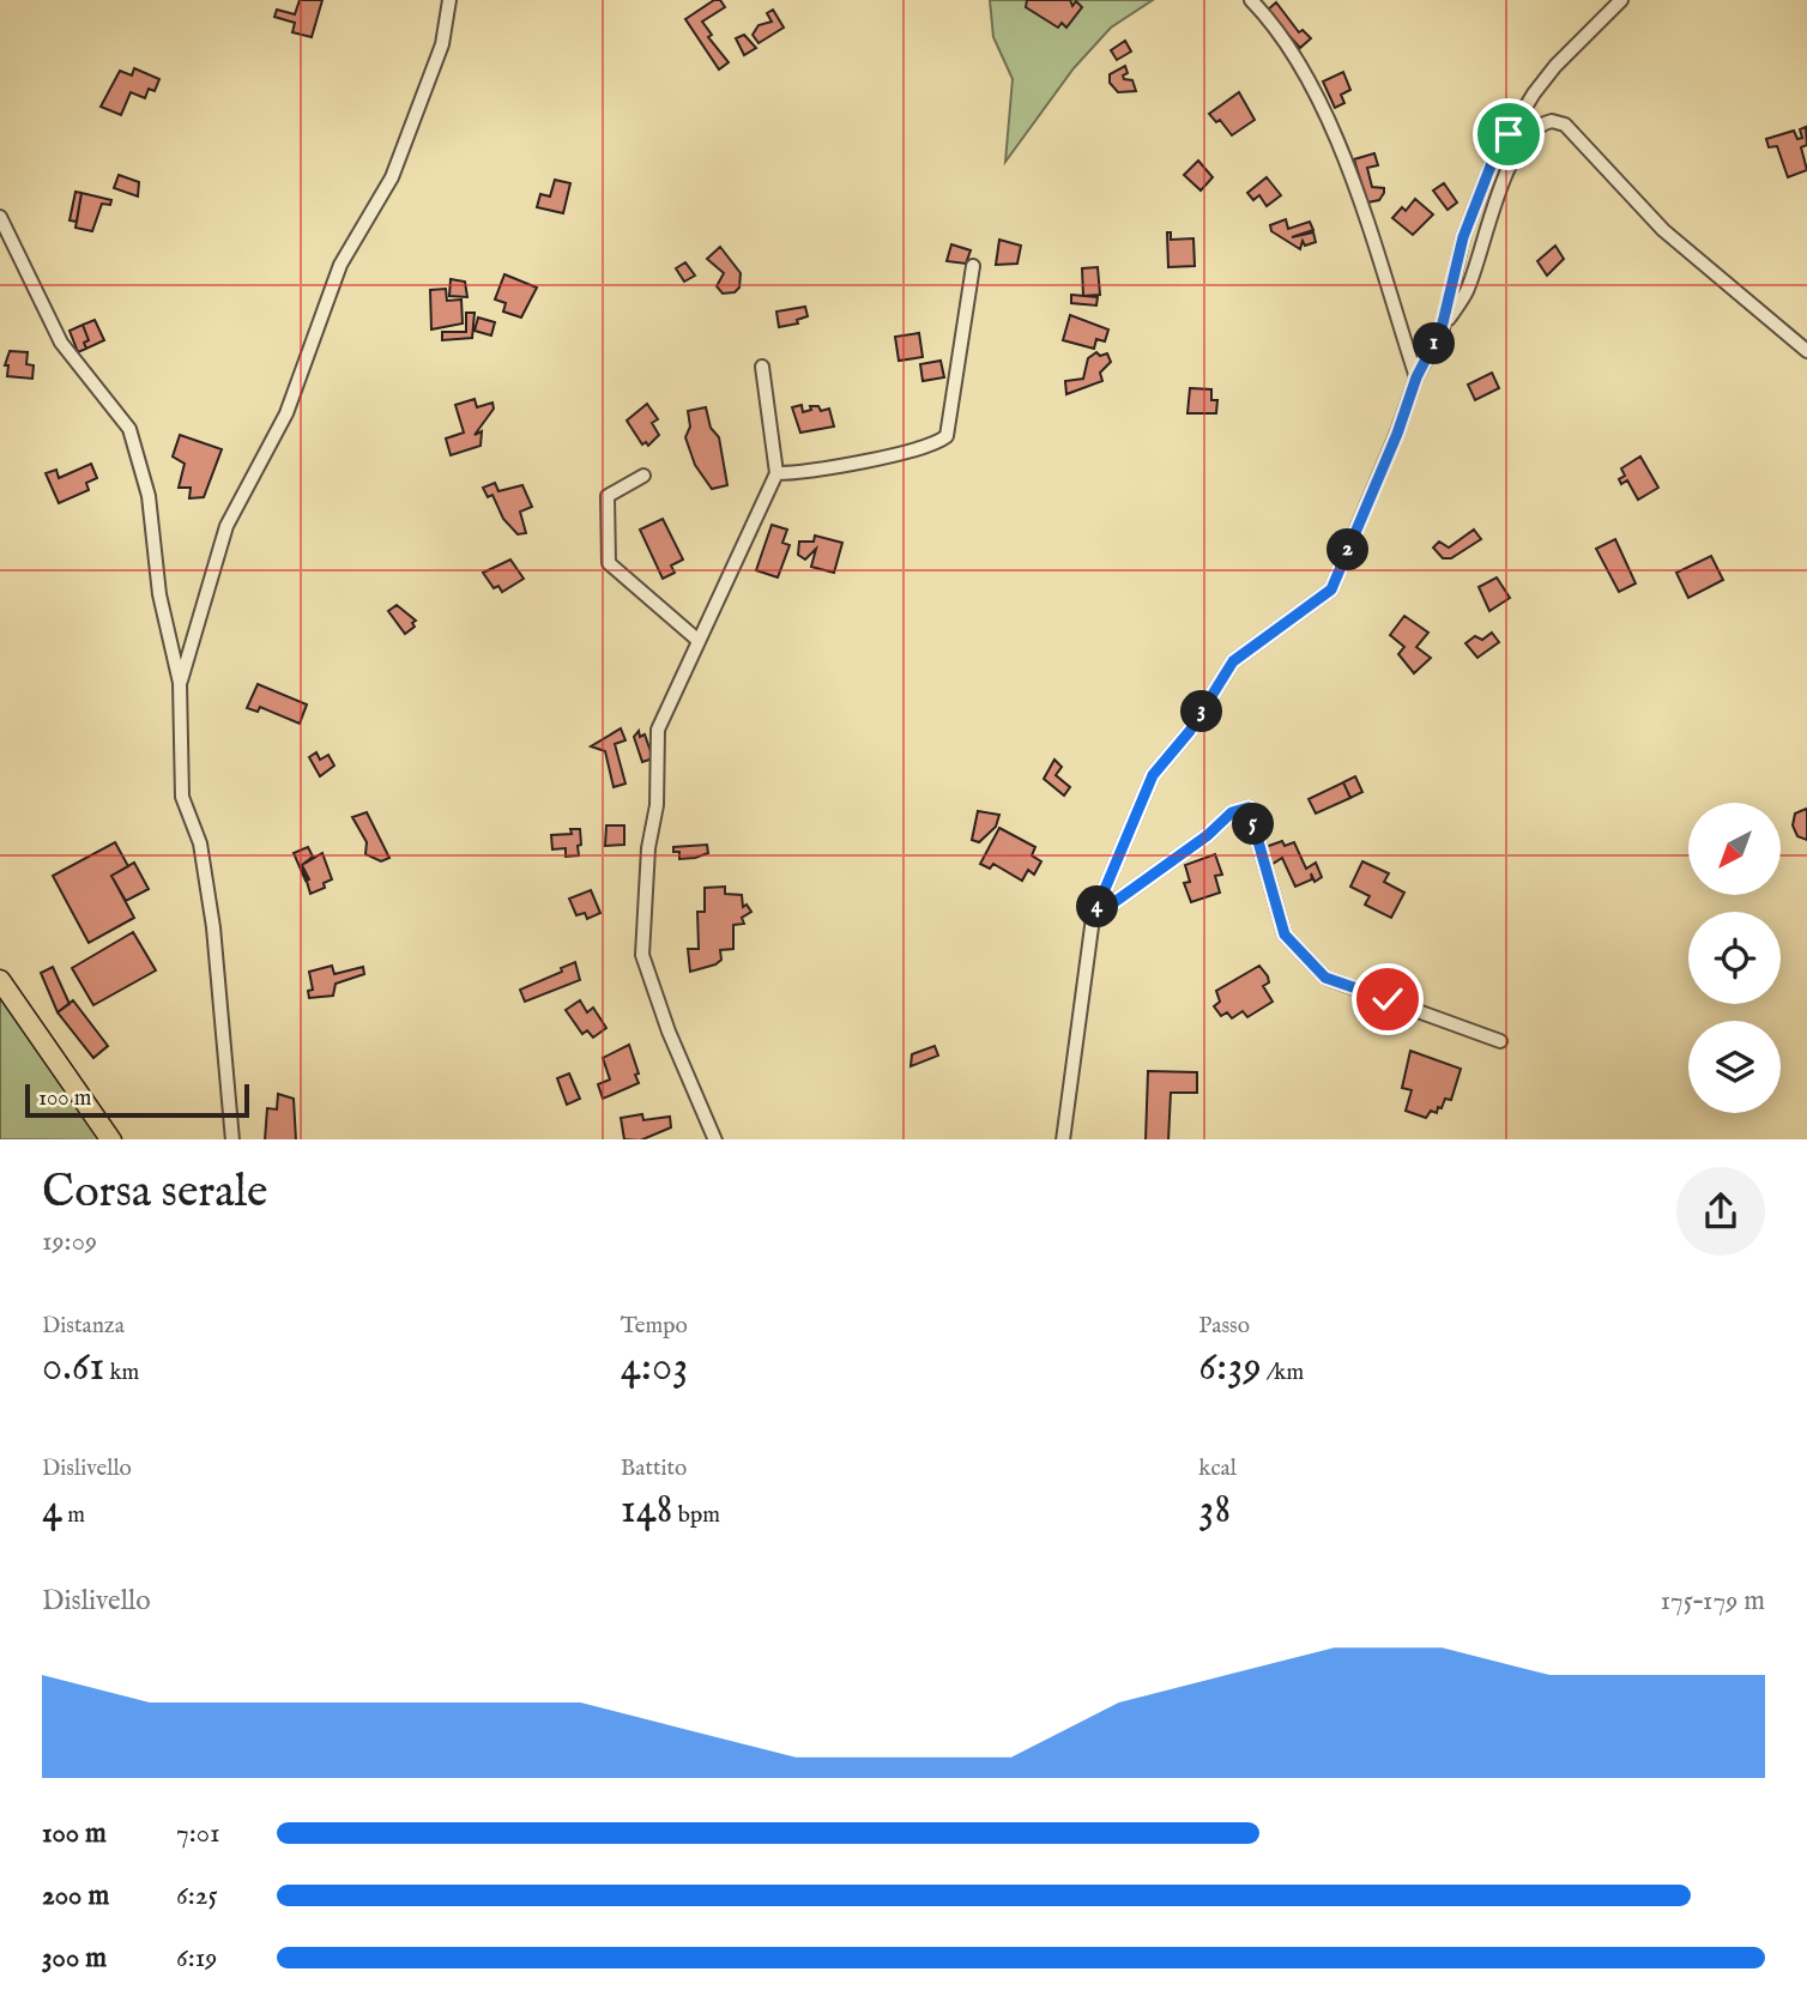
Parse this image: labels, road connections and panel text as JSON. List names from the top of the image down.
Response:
{
  "scale_bar": "100 m",
  "north": "bottom left",
  "page": {
    "pins": [
      "1",
      "2",
      "3",
      "5",
      "4"
    ],
    "scale": "100 m",
    "heading": ["Corsa serale", "19:09"],
    "stats": [
      ["Distanza", "0.61 km"],
      ["Tempo", "4:03"],
      ["Passo", "6:39 /km"],
      ["Dislivello", "4 m"],
      ["Battito", "148 bpm"],
      ["kcal", "38"]
    ],
    "chart": ["Dislivello", "175–179 m"],
    "list": [
      {
        "name": "100 m",
        "note": "7:01"
      },
      {
        "name": "200 m",
        "note": "6:25"
      },
      {
        "name": "300 m",
        "note": "6:19"
      }
    ]
  }
}
